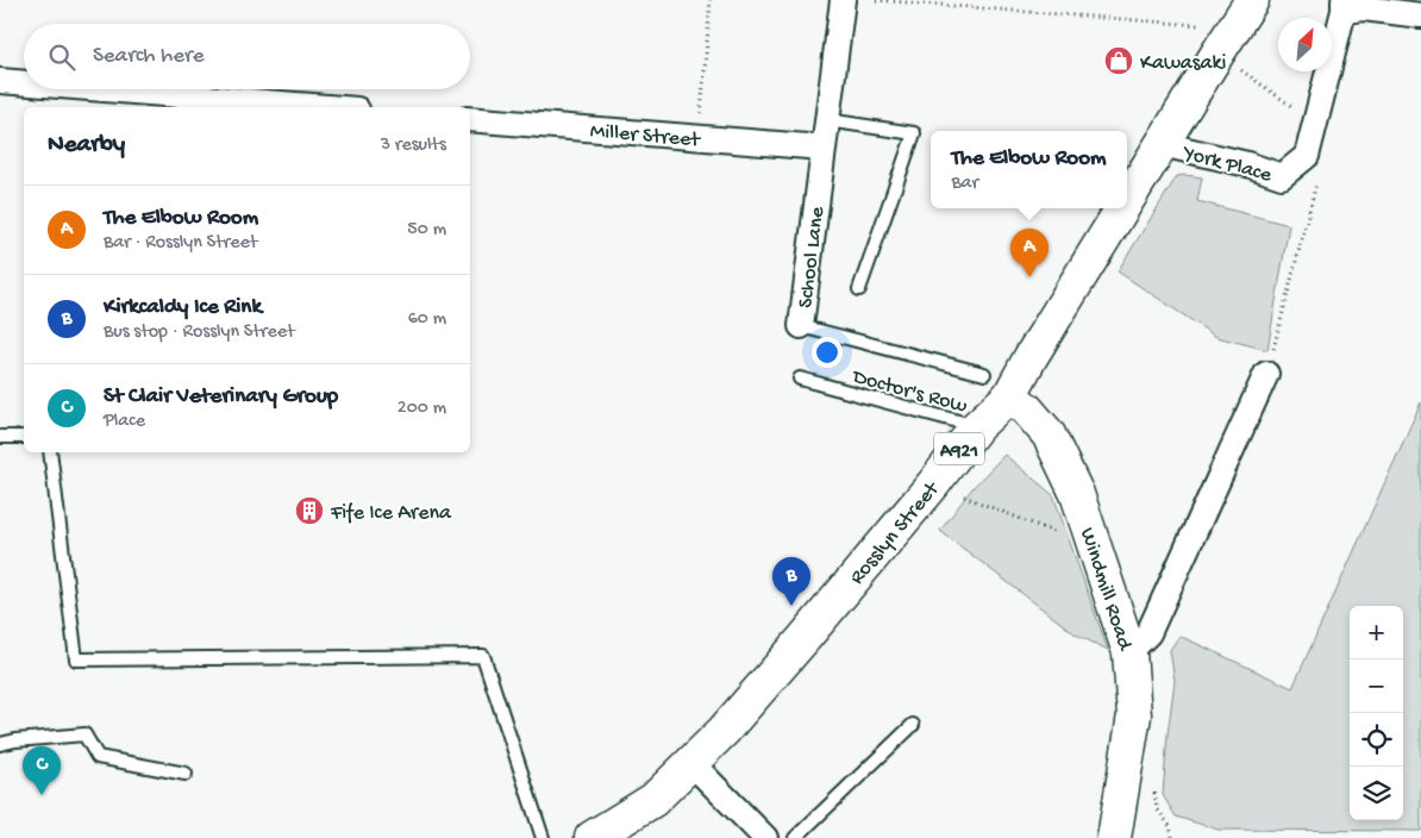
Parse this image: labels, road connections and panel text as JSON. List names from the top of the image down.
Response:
{
  "streets": {
    "main road": ["A921", "Rosslyn Street", "Windmill Road"],
    "street": ["Miller Street", "York Place", "School Lane"],
    "lane": ["Doctor's Row"]
  },
  "crossings": [
    ["Miller Street", "School Lane"],
    ["York Place", "Rosslyn Street"],
    ["Doctor's Row", "Rosslyn Street"],
    ["Rosslyn Street", "Windmill Road"]
  ],
  "places": {
    "shop": ["Kawasaki"],
    "building": ["Fife Ice Arena"]
  },
  "north": "top right",
  "page": {
    "search": "Search here",
    "heading": ["Nearby", "3 results"],
    "popup": ["The Elbow Room", "Bar"],
    "list": [
      {
        "mark": "A",
        "name": "The Elbow Room",
        "note": "Bar · Rosslyn Street",
        "value": "50 m"
      },
      {
        "mark": "B",
        "name": "Kirkcaldy Ice Rink",
        "note": "Bus stop · Rosslyn Street",
        "value": "60 m"
      },
      {
        "mark": "C",
        "name": "St Clair Veterinary Group",
        "note": "Place",
        "value": "200 m"
      }
    ],
    "pins": ["A", "B", "C"],
    "map_buttons": ["+", "−"]
  }
}
